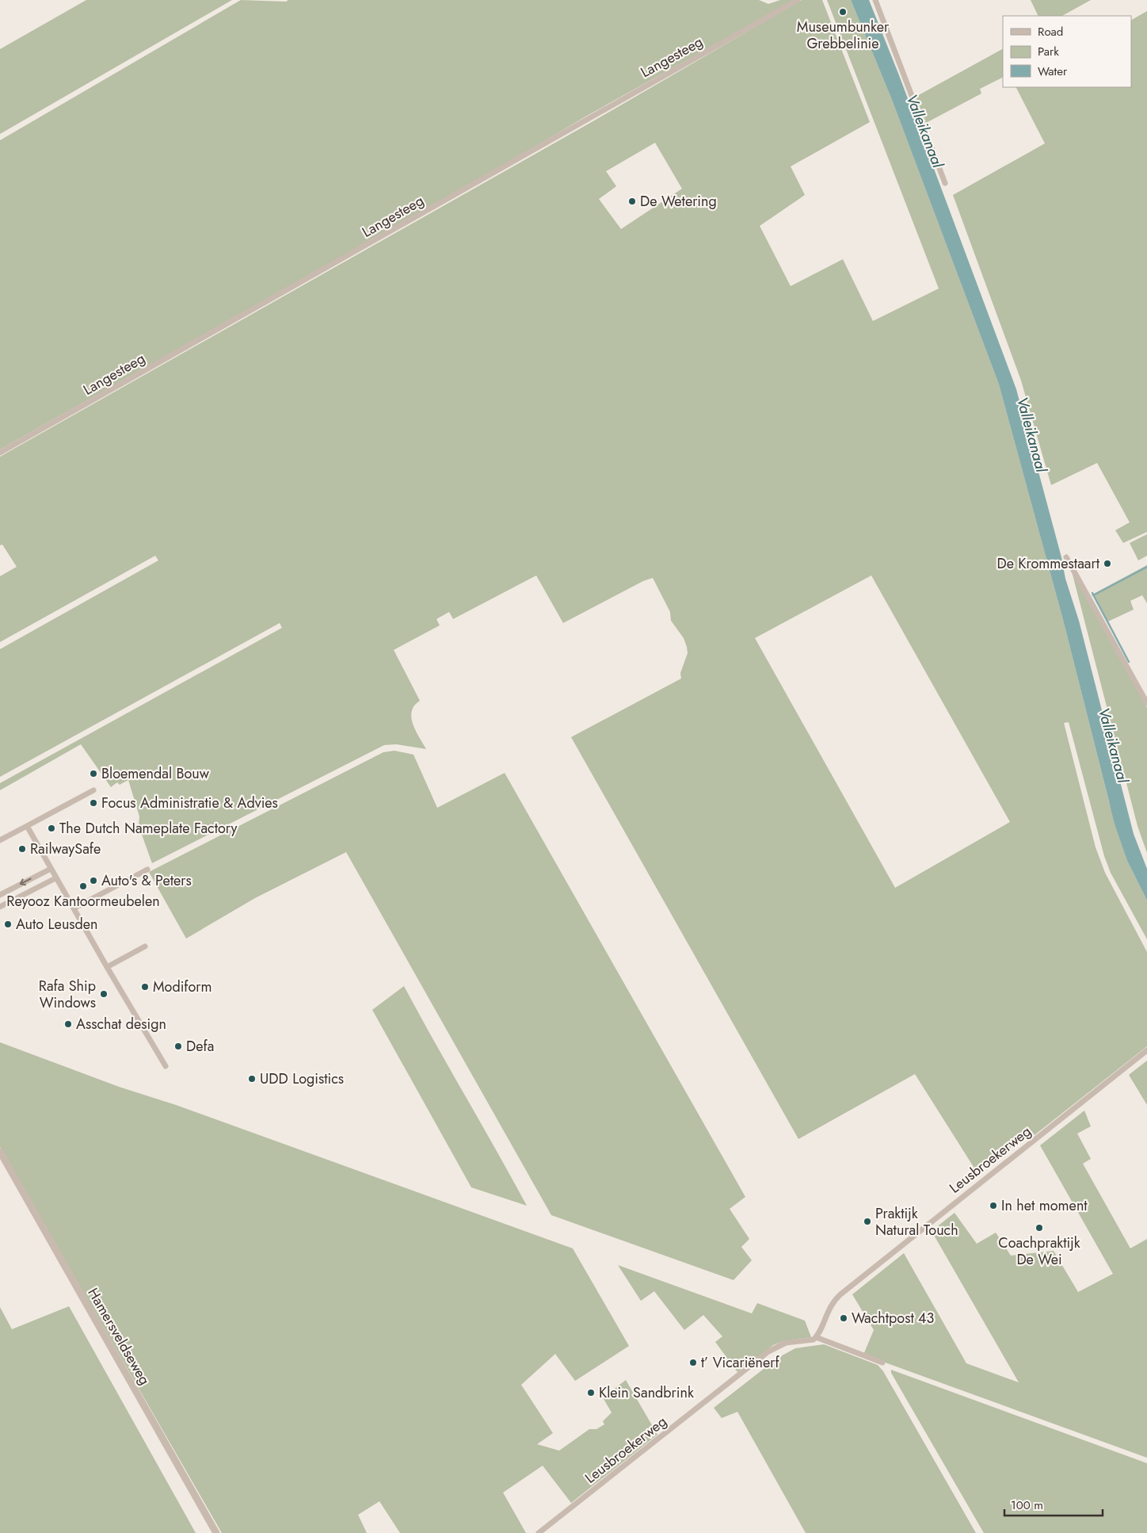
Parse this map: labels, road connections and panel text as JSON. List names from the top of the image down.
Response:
{
  "streets": {
    "street": ["Langesteeg", "Leusbroekerweg", "Hamersveldseweg"]
  },
  "water": ["Valleikanaal"],
  "places": [
    "Museumbunker Grebbelinie",
    "De Wetering",
    "De Krommestaart",
    "Bloemendal Bouw",
    "Focus Administratie & Advies",
    "The Dutch Nameplate Factory",
    "RailwaySafe",
    "Auto's & Peters",
    "Reyooz Kantoormeubelen",
    "Auto Leusden",
    "Modiform",
    "Rafa Ship Windows",
    "Asschat design",
    "Defa",
    "UDD Logistics",
    "In het moment",
    "Praktijk Natural Touch",
    "Coachpraktijk De Wei",
    "Wachtpost 43",
    "t’ Vicariënerf",
    "Klein Sandbrink"
  ],
  "legend": ["Road", "Park", "Water"],
  "scale_bar": "100 m"
}
